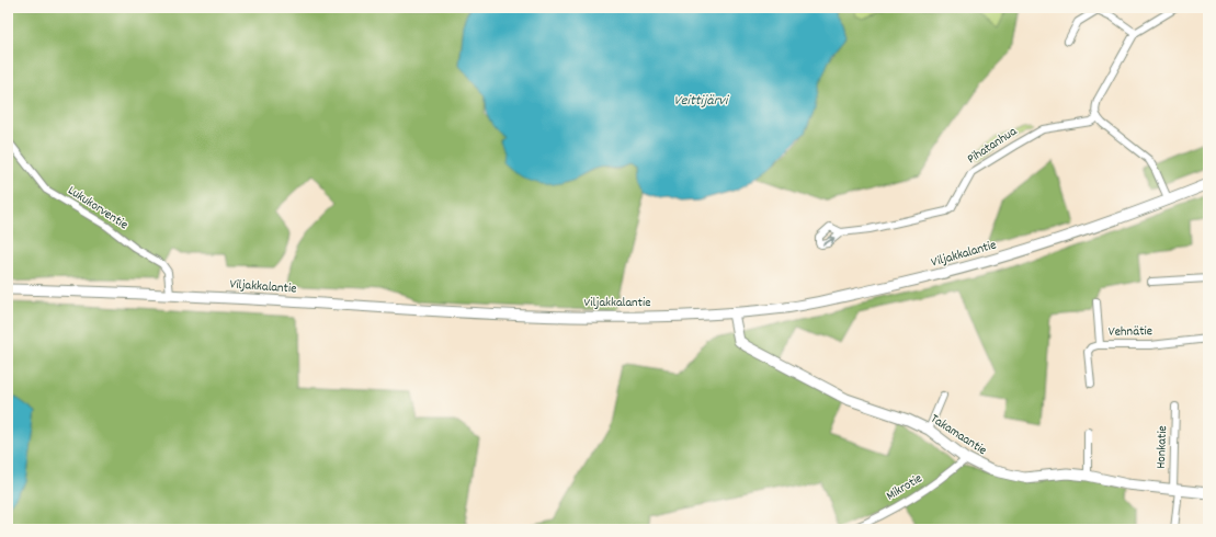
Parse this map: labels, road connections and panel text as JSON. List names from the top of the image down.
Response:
{
  "streets": {
    "street": [
      "Pihatanhua",
      "Lukukorventie",
      "Viljakkalantie",
      "Vehnätie",
      "Takamaantie",
      "Honkatie",
      "Mikrotie"
    ]
  },
  "crossings": [
    ["Lukukorventie", "Viljakkalantie"],
    ["Viljakkalantie", "Takamaantie"],
    ["Takamaantie", "Honkatie"],
    ["Takamaantie", "Mikrotie"]
  ],
  "water": ["Veittijärvi"]
}
